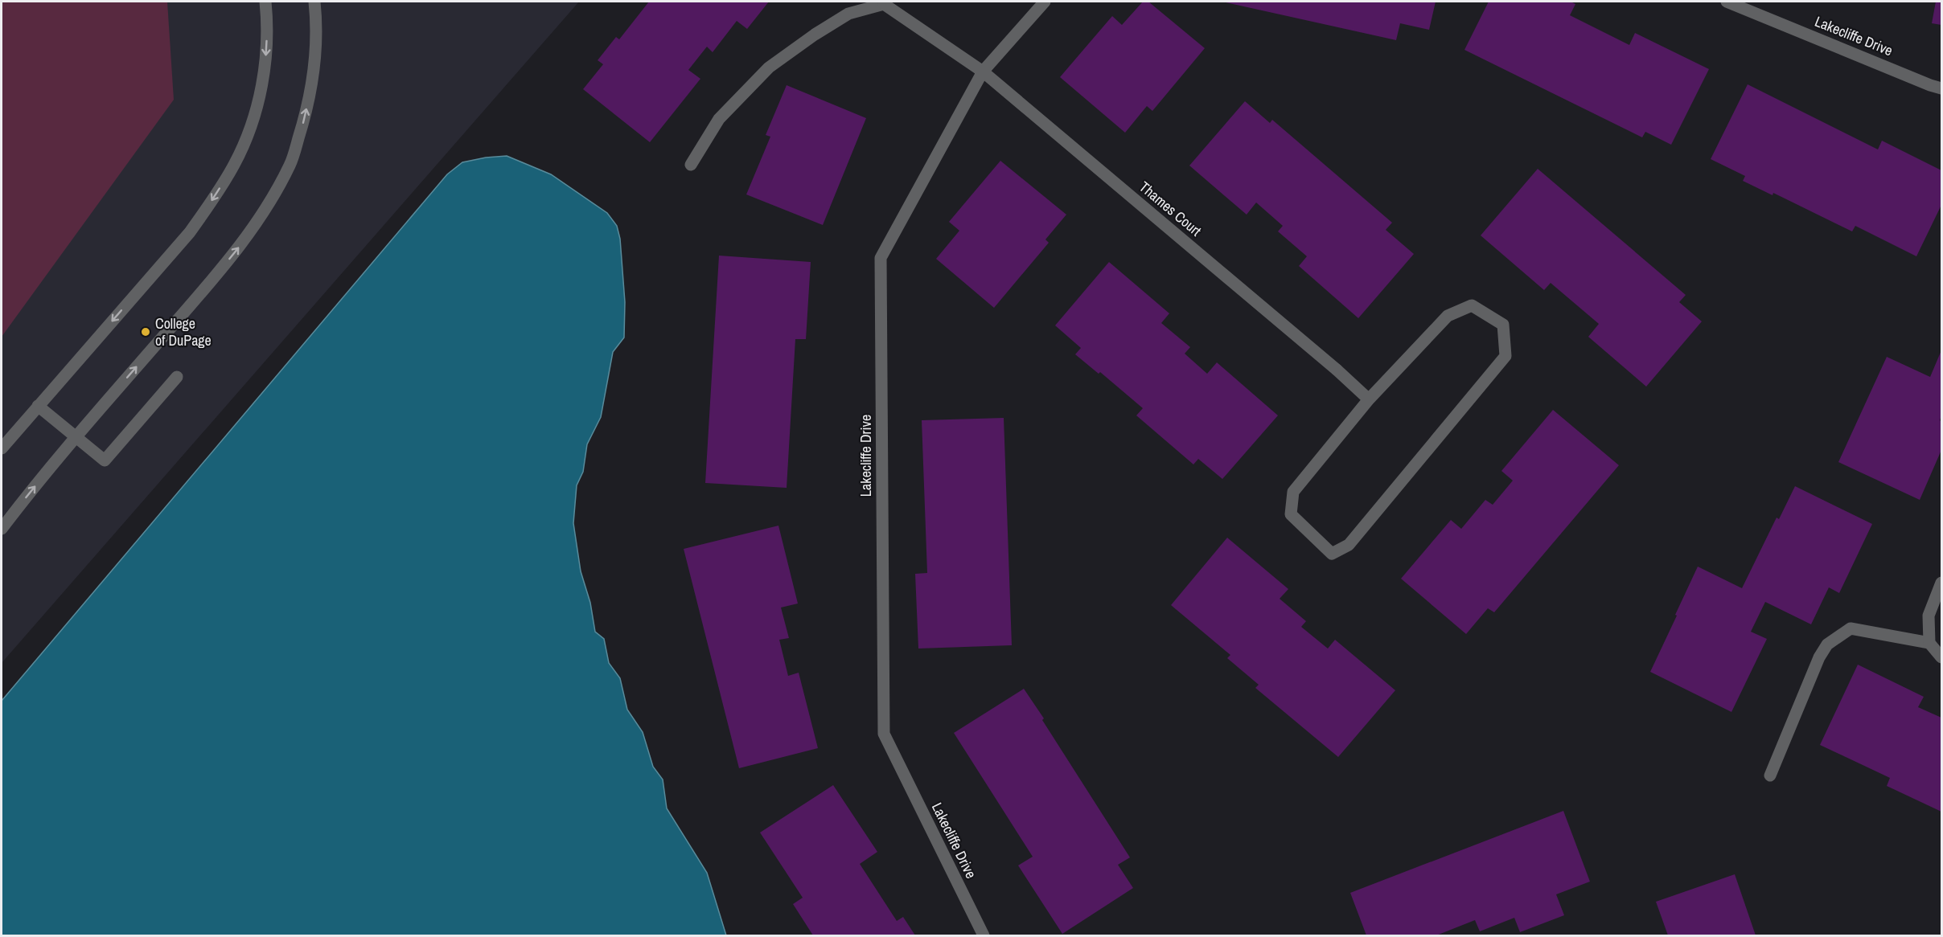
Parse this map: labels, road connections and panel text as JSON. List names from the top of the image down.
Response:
{
  "streets": {
    "street": ["Lakecliffe Drive", "Thames Court"]
  },
  "crossings": [
    ["Lakecliffe Drive", "Thames Court"]
  ],
  "places": ["College of DuPage"]
}
